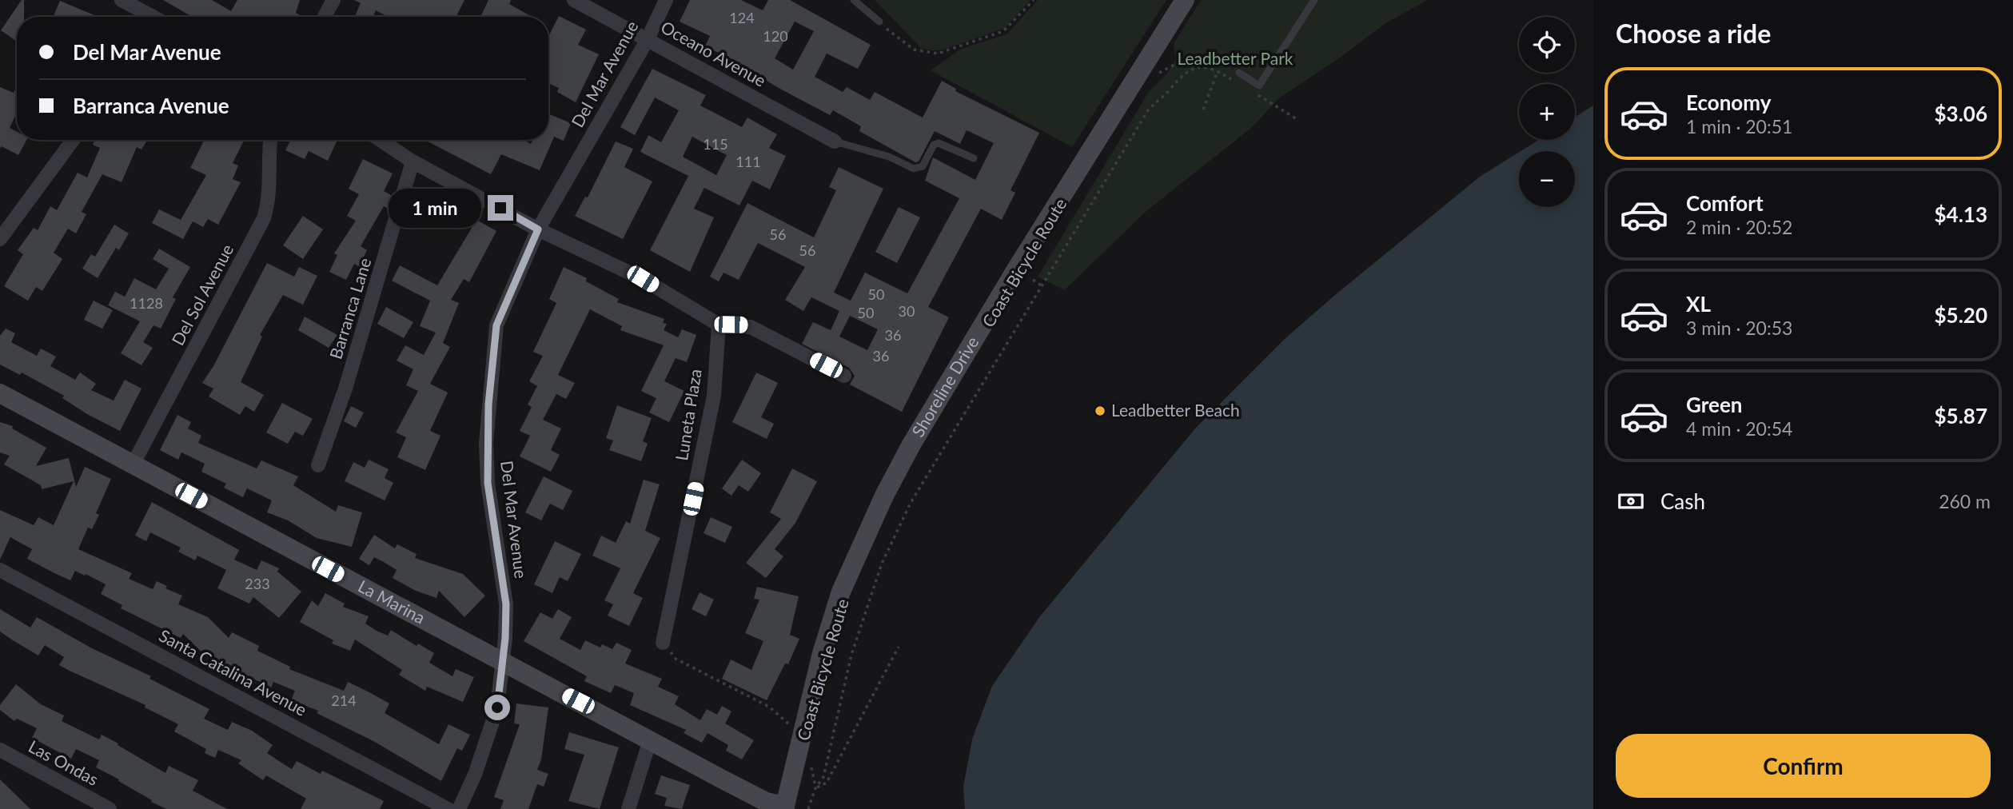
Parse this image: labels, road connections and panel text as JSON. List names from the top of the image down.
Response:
{
  "streets": {
    "main road": ["Shoreline Drive", "La Marina"],
    "street": [
      "Oceano Avenue",
      "Del Mar Avenue",
      "Del Sol Avenue",
      "Barranca Lane",
      "Luneta Plaza",
      "Santa Catalina Avenue",
      "Las Ondas"
    ],
    "path": ["Coast Bicycle Route"]
  },
  "crossings": [
    ["Oceano Avenue", "Del Mar Avenue"],
    ["Del Mar Avenue", "La Marina"],
    ["Del Sol Avenue", "La Marina"],
    ["Shoreline Drive", "La Marina"]
  ],
  "parks": ["Leadbetter Park"],
  "places": ["Leadbetter Beach"],
  "house_numbers": [
    "124",
    "120",
    "115",
    "111",
    "56",
    "56",
    "50",
    "1128",
    "30",
    "50",
    "36",
    "36",
    "233",
    "214"
  ],
  "page": {
    "heading": "Choose a ride",
    "map_buttons": ["+", "−"],
    "banner": ["Del Mar Avenue", "Barranca Avenue"],
    "list": [
      {
        "name": "Economy",
        "note": "1 min · 20:51",
        "value": "$3.06"
      },
      {
        "name": "Comfort",
        "note": "2 min · 20:52",
        "value": "$4.13"
      },
      {
        "name": "XL",
        "note": "3 min · 20:53",
        "value": "$5.20"
      },
      {
        "name": "Green",
        "note": "4 min · 20:54",
        "value": "$5.87"
      }
    ],
    "bubble": "1 min",
    "pay": ["Cash", "260 m"],
    "buttons": "Confirm"
  }
}
